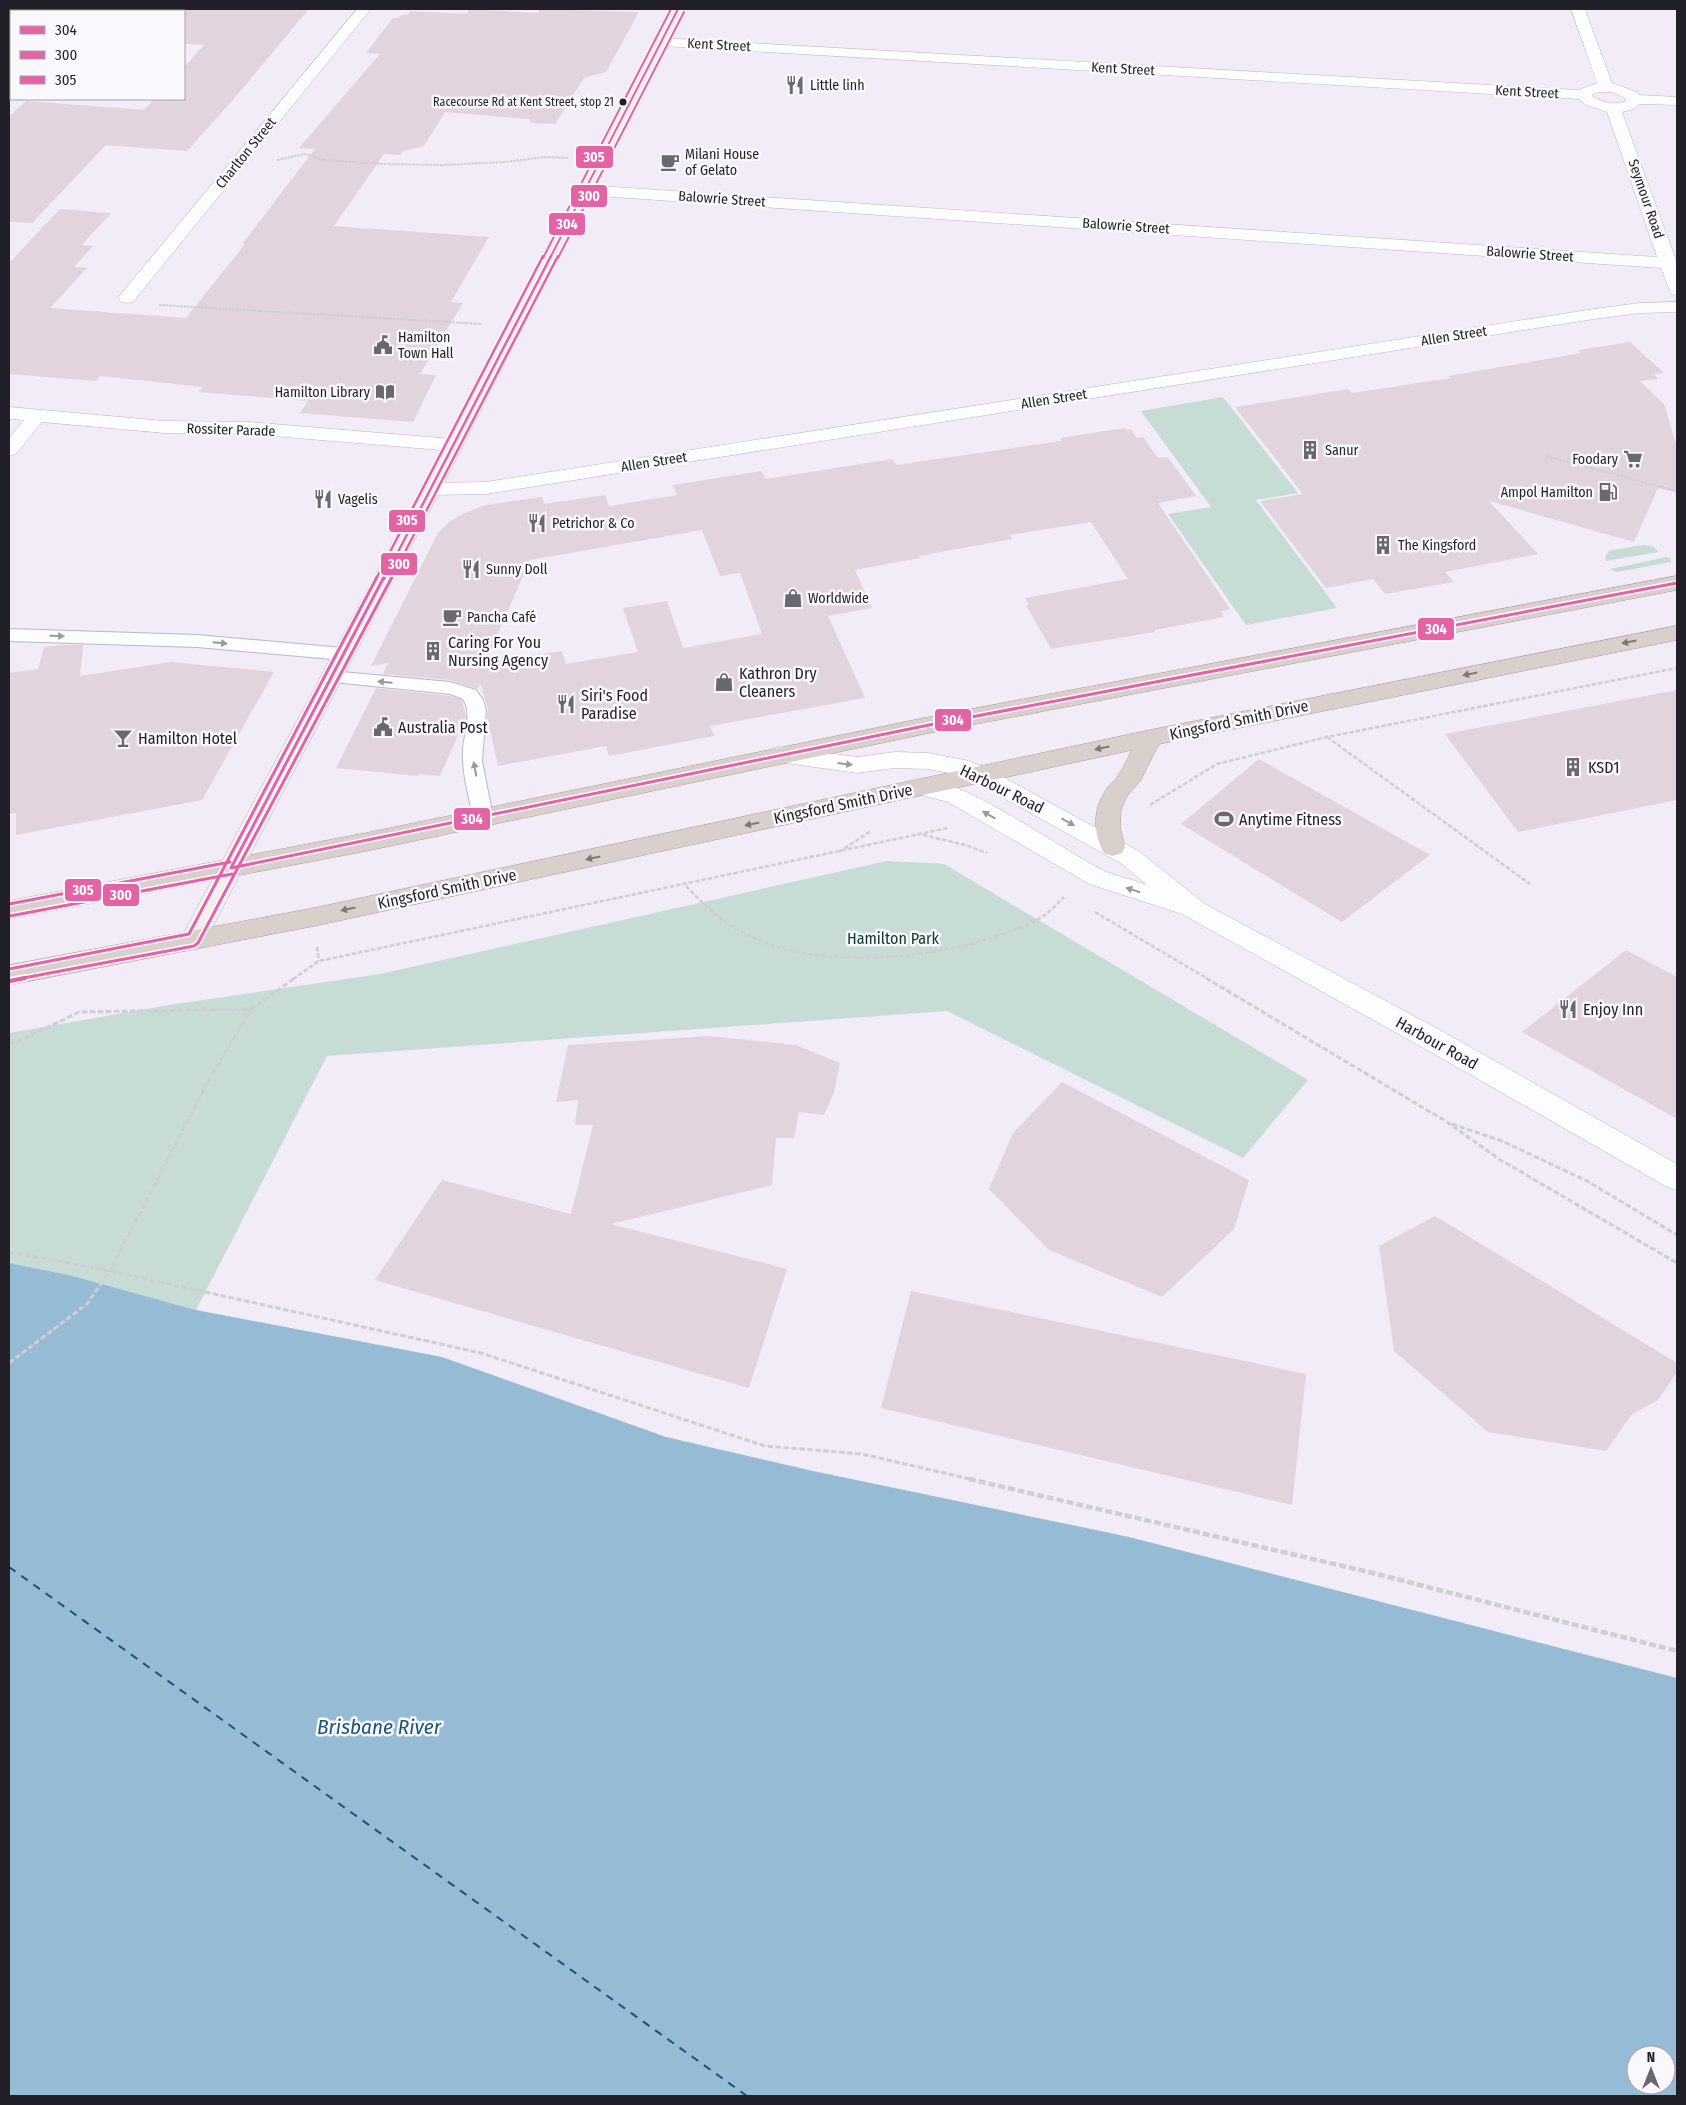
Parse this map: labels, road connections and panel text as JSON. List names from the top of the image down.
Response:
{
  "streets": {
    "highway": ["Kingsford Smith Drive"],
    "street": [
      "Kent Street",
      "Charlton Street",
      "Balowrie Street",
      "Seymour Road",
      "Allen Street",
      "Rossiter Parade",
      "Harbour Road"
    ]
  },
  "crossings": [
    ["Balowrie Street", "Seymour Road"],
    ["Kingsford Smith Drive", "Harbour Road"]
  ],
  "water": ["Brisbane River"],
  "parks": ["Hamilton Park"],
  "places": {
    "restaurant": [
      "Little linh",
      "Vagelis",
      "Petrichor & Co",
      "Sunny Doll",
      "Siri's Food Paradise",
      "Enjoy Inn"
    ],
    "other": ["Racecourse Rd at Kent Street, stop 21"],
    "cafe": ["Milani House of Gelato", "Pancha Café"],
    "public building": ["Hamilton Town Hall", "Australia Post"],
    "library": ["Hamilton Library"],
    "building": [
      "Sanur",
      "The Kingsford",
      "Caring For You Nursing Agency",
      "KSD1"
    ],
    "supermarket": ["Foodary"],
    "fuel station": ["Ampol Hamilton"],
    "shop": ["Worldwide", "Kathron Dry Cleaners"],
    "bar": ["Hamilton Hotel"],
    "sports": ["Anytime Fitness"]
  },
  "lines": ["transit line 304", "transit line 305", "transit line 300"],
  "legend": ["304", "300", "305"],
  "north": "top"
}
